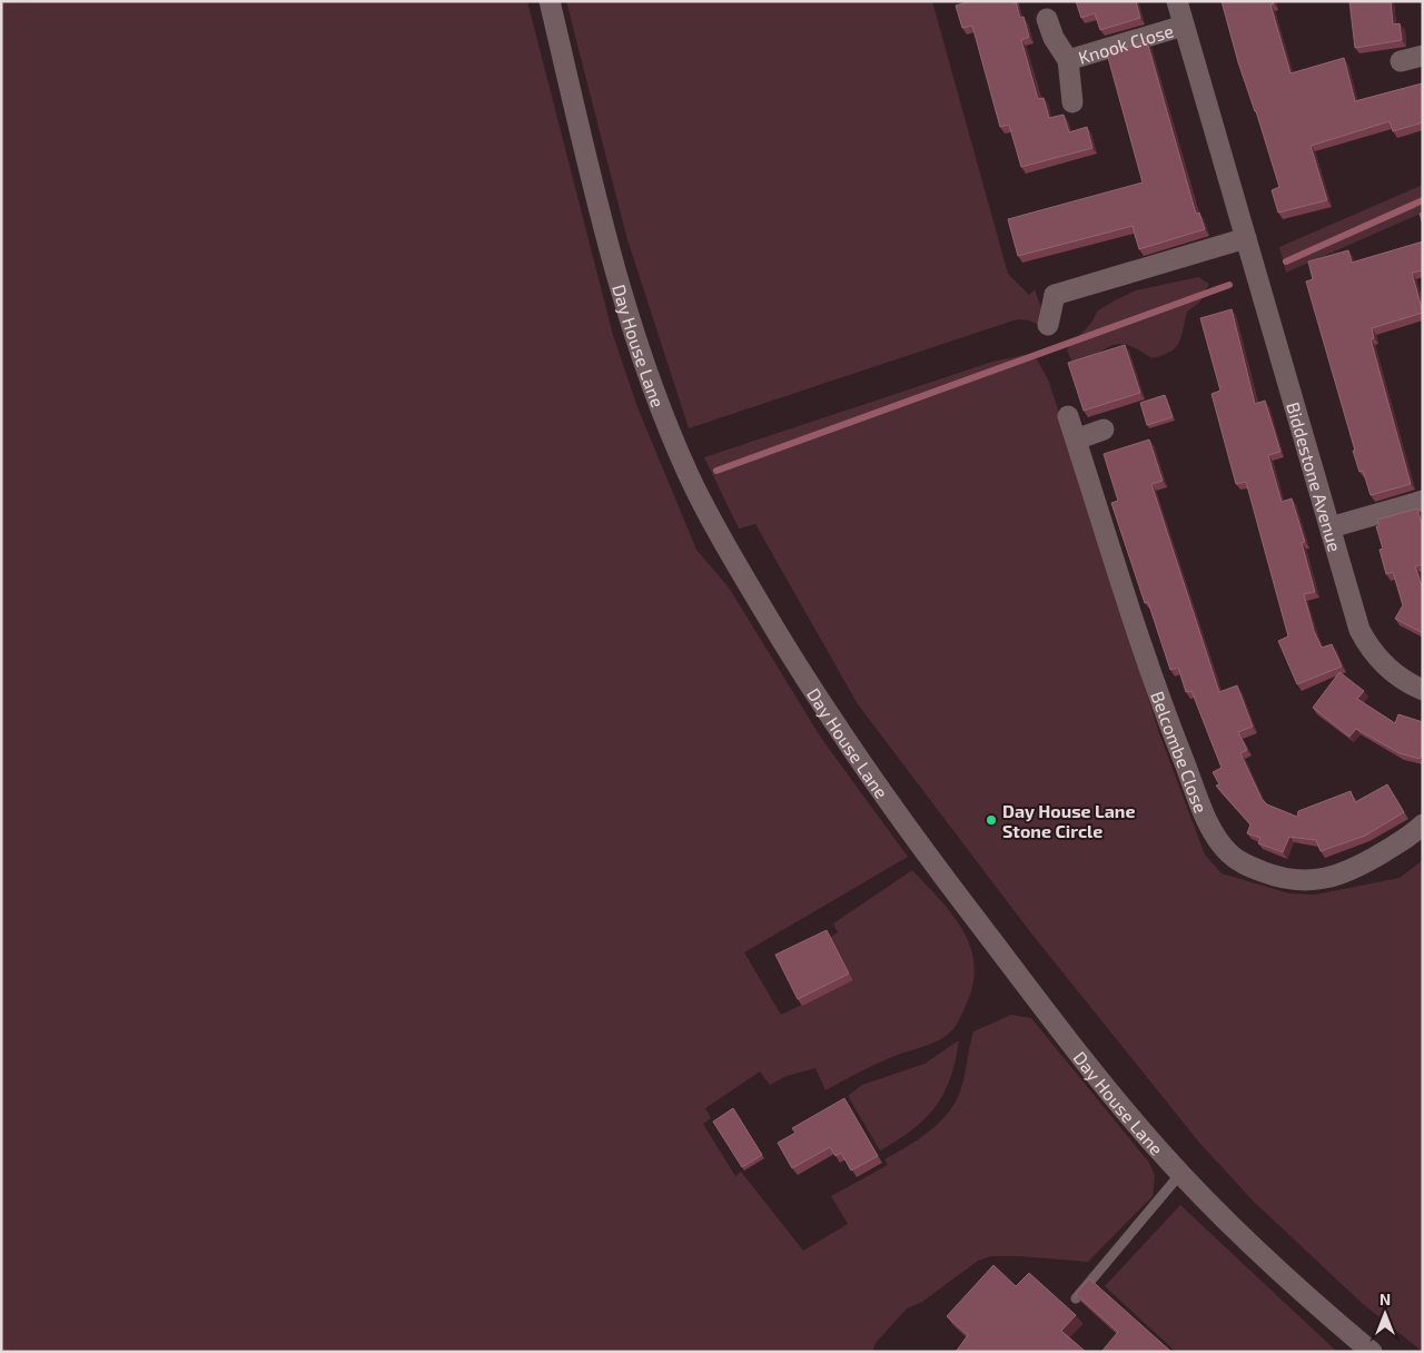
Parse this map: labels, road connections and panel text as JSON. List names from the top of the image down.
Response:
{
  "streets": {
    "street": [
      "Knook Close",
      "Day House Lane",
      "Biddestone Avenue",
      "Belcombe Close"
    ]
  },
  "crossings": [
    ["Knook Close", "Biddestone Avenue"]
  ],
  "places": ["Day House Lane Stone Circle"],
  "north": "top"
}
